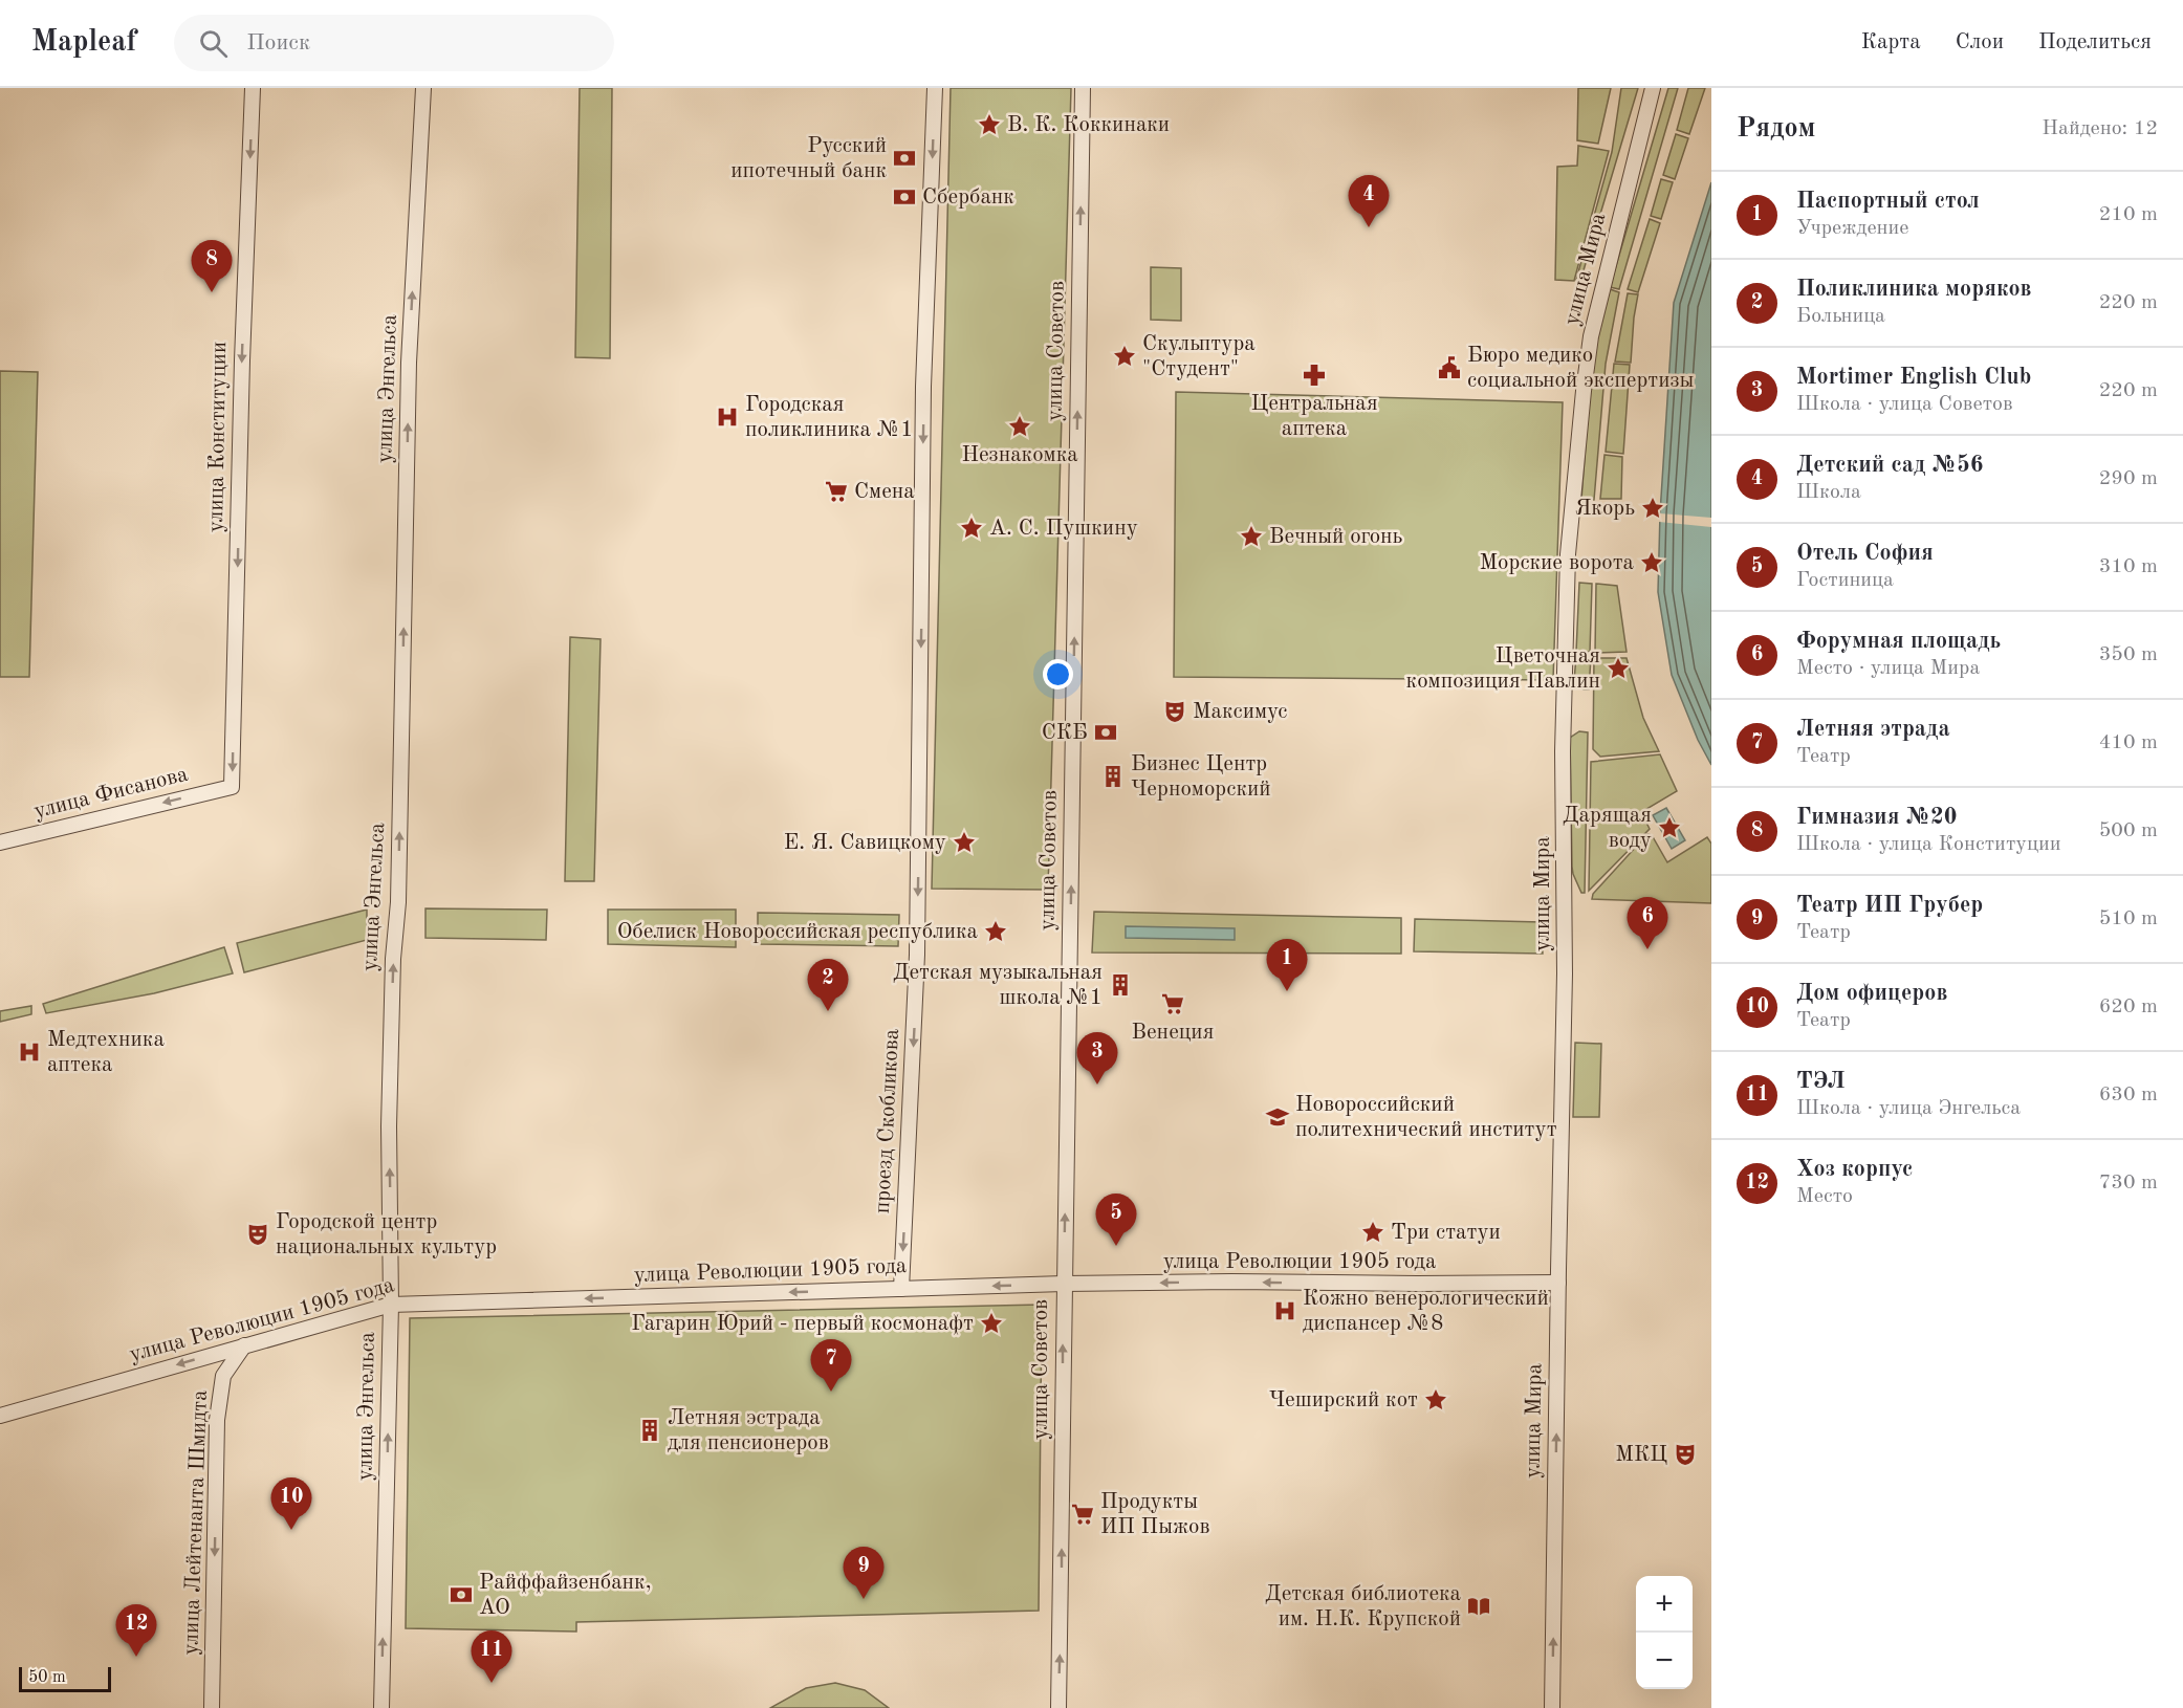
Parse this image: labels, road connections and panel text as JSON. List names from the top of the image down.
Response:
{
  "streets": {
    "street": [
      "улица Мира",
      "улица Советов",
      "улица Энгельса",
      "улица Конституции",
      "улица Фисанова",
      "проезд Скобликова",
      "улица Революции 1905 года",
      "улица Лейтенанта Шмидта"
    ]
  },
  "crossings": [
    ["улица Мира", "улица Революции 1905 года"],
    ["улица Советов", "улица Революции 1905 года"],
    ["улица Энгельса", "улица Революции 1905 года"],
    ["улица Конституции", "улица Фисанова"],
    ["проезд Скобликова", "улица Революции 1905 года"],
    ["улица Революции 1905 года", "улица Лейтенанта Шмидта"]
  ],
  "one_way": [
    "улица Советов",
    "улица Энгельса",
    "улица Конституции",
    "улица Фисанова",
    "проезд Скобликова",
    "улица Революции 1905 года",
    "улица Лейтенанта Шмидта"
  ],
  "places": {
    "place": [
      "В. К. Коккинаки",
      "Скульптура \"Студент\"",
      "Незнакомка",
      "Якорь",
      "А. С. Пушкину",
      "Вечный огонь",
      "Морские ворота",
      "Цветочная композиция Павлин",
      "Дарящая воду",
      "Е. Я. Савицкому",
      "Обелиск Новороссийская республика",
      "Три статуи",
      "Гагарин Юрий - первый космонафт",
      "Чеширский кот"
    ],
    "bank": [
      "Русский ипотечный банк",
      "Сбербанк",
      "СКБ",
      "Райффайзенбанк, АО"
    ],
    "public building": ["Бюро медико социальной экспертизы"],
    "pharmacy": ["Центральная аптека"],
    "hospital": ["Городская поликлиника №1", "Медтехника аптека", "Кожно венерологический диспансер №8"],
    "supermarket": ["Смена", "Венеция", "Продукты ИП Пыжов"],
    "theatre": ["Максимус", "Городской центр национальных культур", "МКЦ"],
    "building": ["Бизнес Центр Черноморский", "Детская музыкальная школа №1", "Летняя эстрада для пенсионеров"],
    "school or university": ["Новороссийский политехнический институт"],
    "library": ["Детская библиотека им. Н.К. Крупской"]
  },
  "scale_bar": "50 m",
  "page": {
    "header": "Mapleaf",
    "search": "Поиск",
    "nav": ["Карта", "Слои", "Поделиться"],
    "heading": ["Рядом", "Найдено: 12"],
    "list": [
      {
        "mark": "1",
        "name": "Паспортный стол",
        "note": "Учреждение",
        "value": "210 m"
      },
      {
        "mark": "2",
        "name": "Поликлиника моряков",
        "note": "Больница",
        "value": "220 m"
      },
      {
        "mark": "3",
        "name": "Mortimer English Club",
        "note": "Школа · улица Советов",
        "value": "220 m"
      },
      {
        "mark": "4",
        "name": "Детский сад №56",
        "note": "Школа",
        "value": "290 m"
      },
      {
        "mark": "5",
        "name": "Отель София",
        "note": "Гостиница",
        "value": "310 m"
      },
      {
        "mark": "6",
        "name": "Форумная площадь",
        "note": "Место · улица Мира",
        "value": "350 m"
      },
      {
        "mark": "7",
        "name": "Летняя этрада",
        "note": "Театр",
        "value": "410 m"
      },
      {
        "mark": "8",
        "name": "Гимназия №20",
        "note": "Школа · улица Конституции",
        "value": "500 m"
      },
      {
        "mark": "9",
        "name": "Театр ИП Грубер",
        "note": "Театр",
        "value": "510 m"
      },
      {
        "mark": "10",
        "name": "Дом офицеров",
        "note": "Театр",
        "value": "620 m"
      },
      {
        "mark": "11",
        "name": "ТЭЛ",
        "note": "Школа · улица Энгельса",
        "value": "630 m"
      },
      {
        "mark": "12",
        "name": "Хоз корпус",
        "note": "Место",
        "value": "730 m"
      }
    ],
    "pins": [
      "4",
      "8",
      "6",
      "1",
      "2",
      "3",
      "5",
      "7",
      "10",
      "9",
      "12",
      "11"
    ],
    "map_buttons": ["+", "−"],
    "scale": "50 m"
  }
}
